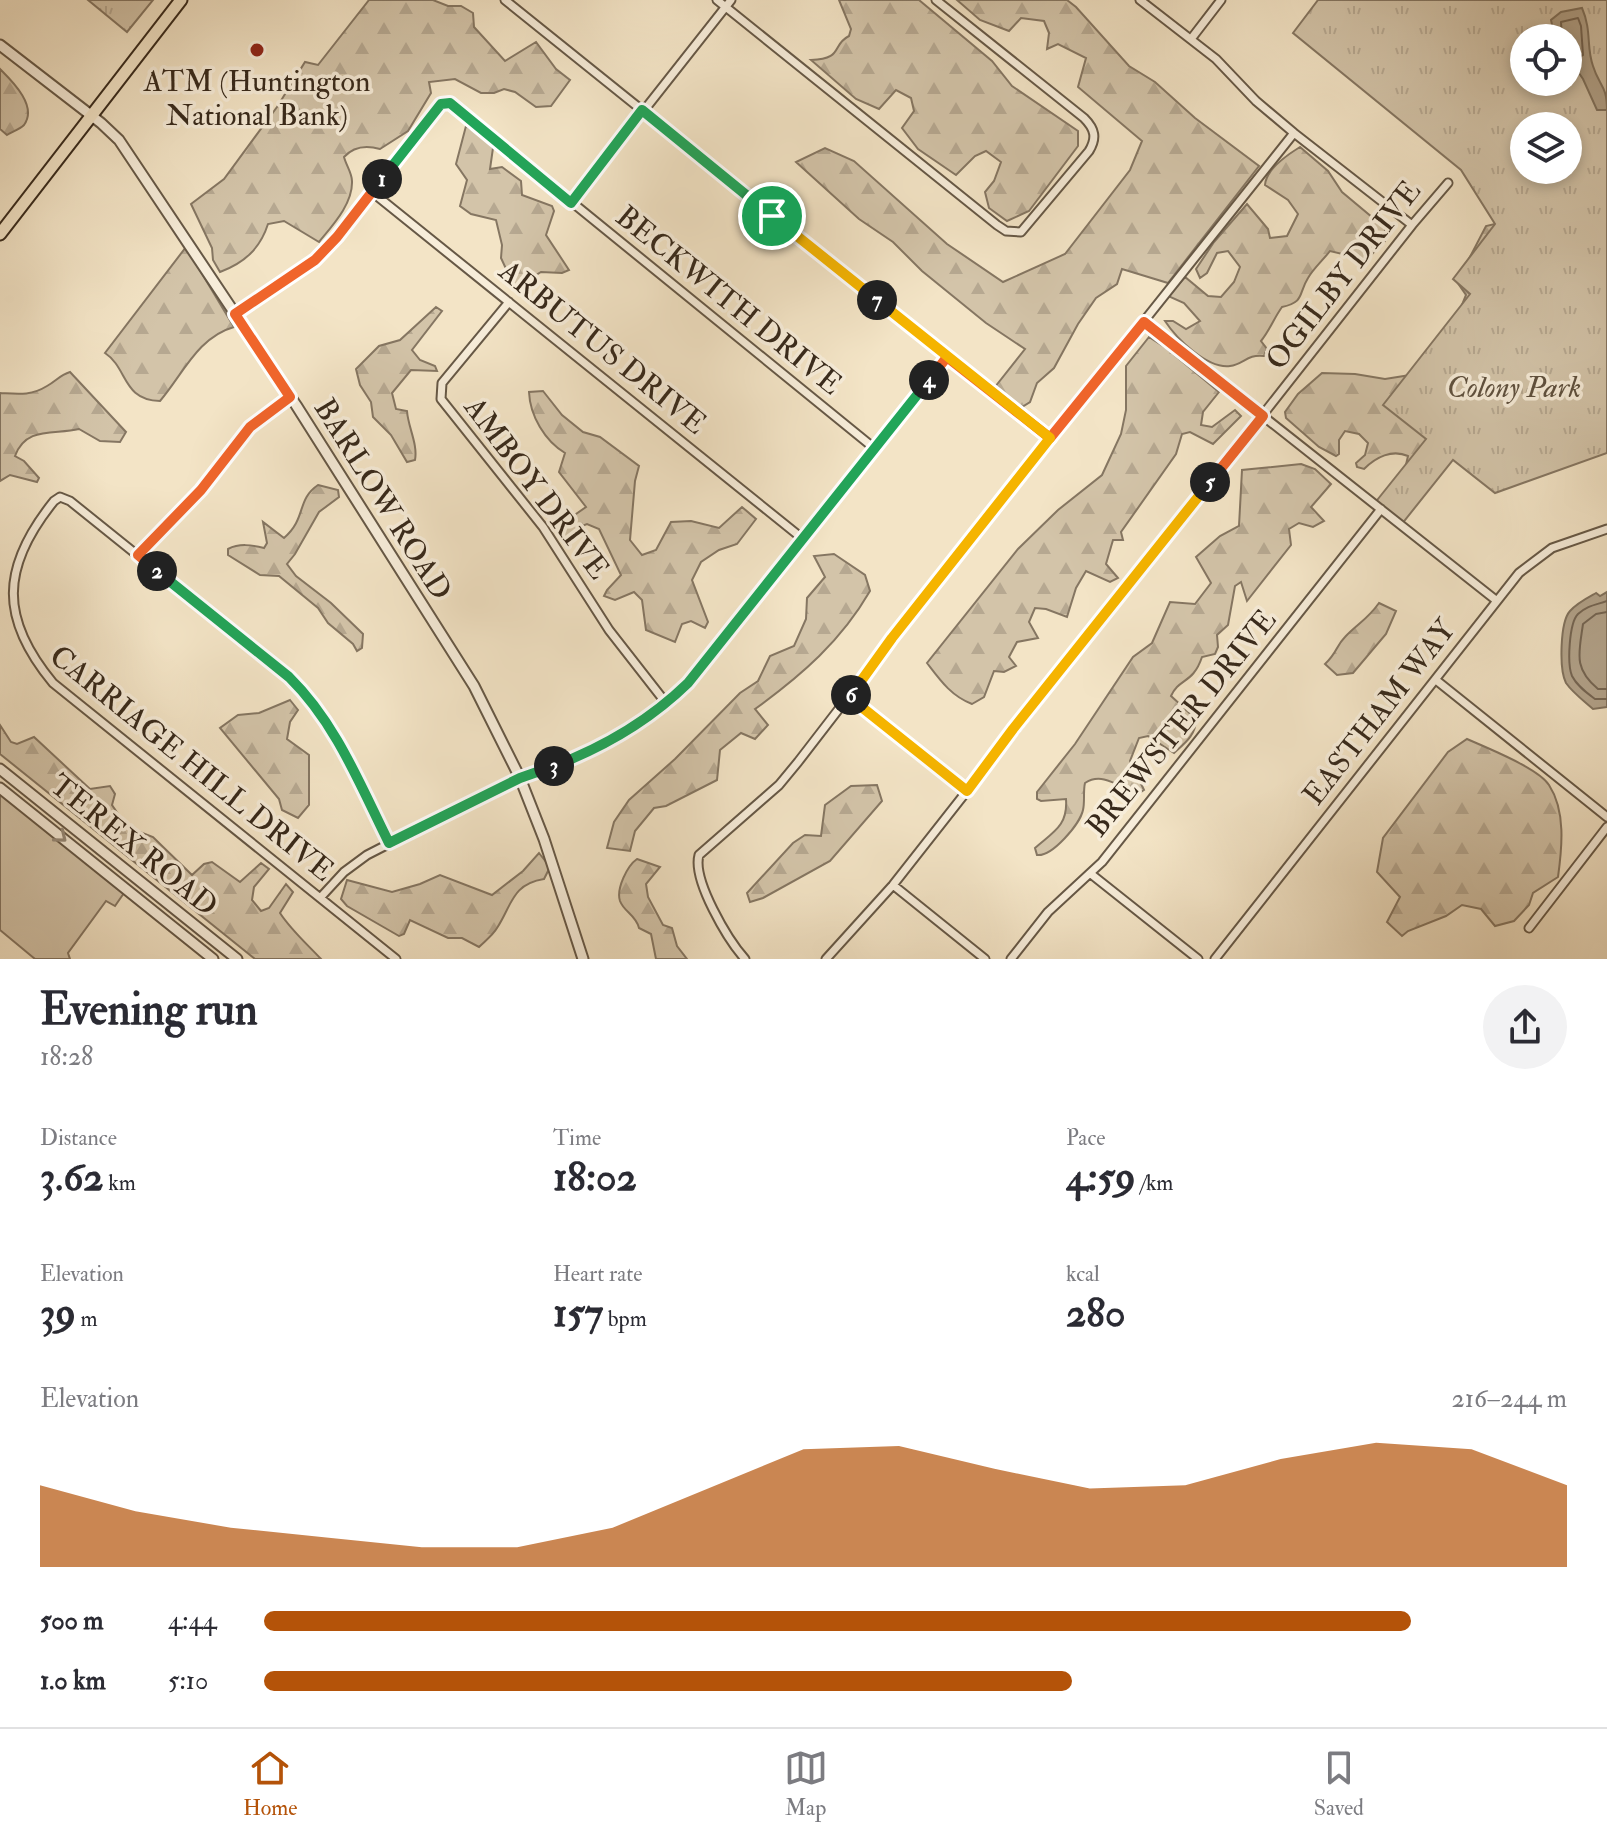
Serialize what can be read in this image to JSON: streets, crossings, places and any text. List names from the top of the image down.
{
  "streets": {
    "street": [
      "OGILBY DRIVE",
      "BECKWITH DRIVE",
      "ARBUTUS DRIVE",
      "AMBOY DRIVE",
      "BARLOW ROAD",
      "EASTHAM WAY",
      "BREWSTER DRIVE",
      "CARRIAGE HILL DRIVE",
      "TEREX ROAD"
    ]
  },
  "crossings": [
    ["BECKWITH DRIVE", "ARBUTUS DRIVE"],
    ["ARBUTUS DRIVE", "AMBOY DRIVE"]
  ],
  "parks": ["Colony Park"],
  "places": ["ATM (Huntington National Bank)"],
  "page": {
    "pins": [
      "1",
      "7",
      "4",
      "5",
      "2",
      "6",
      "3"
    ],
    "heading": ["Evening run", "18:28"],
    "stats": [
      ["Distance", "3.62 km"],
      ["Time", "18:02"],
      ["Pace", "4:59 /km"],
      ["Elevation", "39 m"],
      ["Heart rate", "157 bpm"],
      ["kcal", "280"]
    ],
    "chart": ["Elevation", "216–244 m"],
    "list": [
      {
        "name": "500 m",
        "note": "4:44"
      },
      {
        "name": "1.0 km",
        "note": "5:10"
      }
    ],
    "tabs": ["Home", "Map", "Saved"]
  }
}
